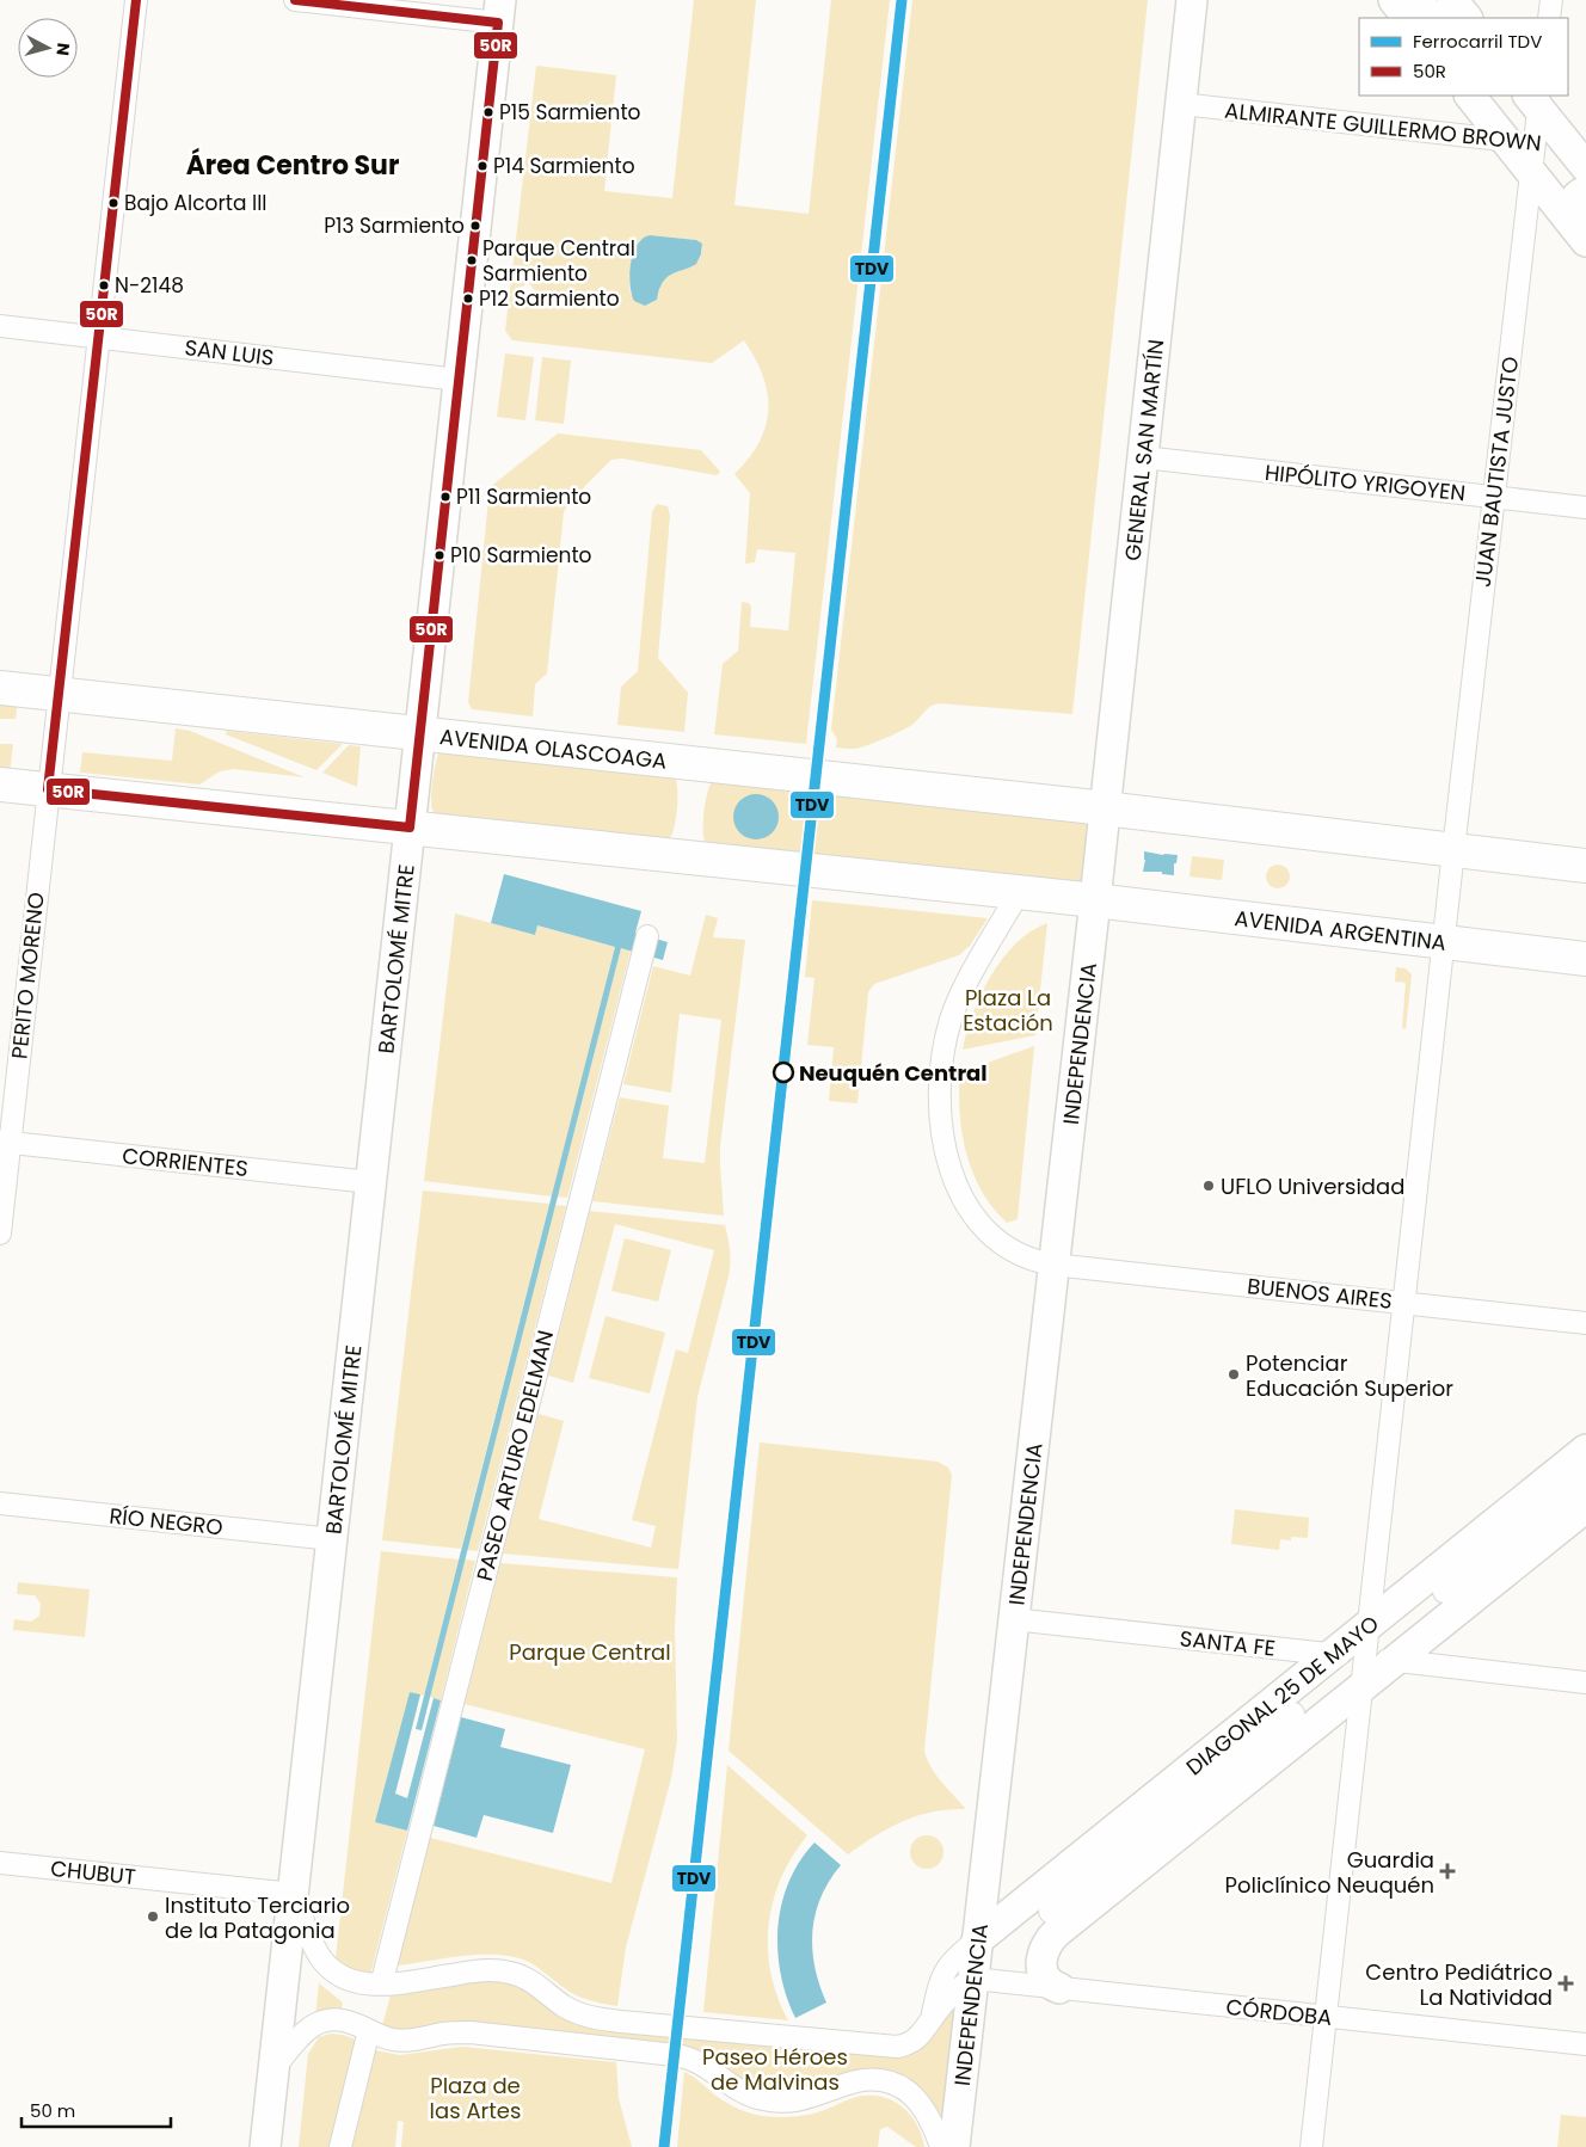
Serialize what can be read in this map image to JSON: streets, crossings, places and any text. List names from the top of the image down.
{
  "streets": {
    "main road": [
      "GENERAL SAN MARTÍN",
      "AVENIDA OLASCOAGA",
      "AVENIDA ARGENTINA",
      "BARTOLOMÉ MITRE",
      "INDEPENDENCIA",
      "DIAGONAL 25 DE MAYO"
    ],
    "street": [
      "ALMIRANTE GUILLERMO BROWN",
      "SAN LUIS",
      "JUAN BAUTISTA JUSTO",
      "HIPÓLITO YRIGOYEN",
      "PERITO MORENO",
      "CORRIENTES",
      "BUENOS AIRES",
      "PASEO ARTURO EDELMAN",
      "RÍO NEGRO",
      "SANTA FE",
      "CHUBUT",
      "CÓRDOBA"
    ]
  },
  "crossings": [
    ["ALMIRANTE GUILLERMO BROWN", "GENERAL SAN MARTÍN"],
    ["ALMIRANTE GUILLERMO BROWN", "JUAN BAUTISTA JUSTO"],
    ["SAN LUIS", "BARTOLOMÉ MITRE"],
    ["SAN LUIS", "PERITO MORENO"],
    ["GENERAL SAN MARTÍN", "HIPÓLITO YRIGOYEN"],
    ["GENERAL SAN MARTÍN", "AVENIDA OLASCOAGA"],
    ["GENERAL SAN MARTÍN", "AVENIDA ARGENTINA"],
    ["GENERAL SAN MARTÍN", "INDEPENDENCIA"],
    ["JUAN BAUTISTA JUSTO", "HIPÓLITO YRIGOYEN"],
    ["JUAN BAUTISTA JUSTO", "AVENIDA ARGENTINA"],
    ["JUAN BAUTISTA JUSTO", "BUENOS AIRES"],
    ["JUAN BAUTISTA JUSTO", "SANTA FE"],
    ["JUAN BAUTISTA JUSTO", "DIAGONAL 25 DE MAYO"],
    ["JUAN BAUTISTA JUSTO", "CÓRDOBA"],
    ["AVENIDA OLASCOAGA", "BARTOLOMÉ MITRE"],
    ["AVENIDA OLASCOAGA", "PERITO MORENO"],
    ["AVENIDA ARGENTINA", "INDEPENDENCIA"],
    ["BARTOLOMÉ MITRE", "CORRIENTES"],
    ["BARTOLOMÉ MITRE", "RÍO NEGRO"],
    ["BARTOLOMÉ MITRE", "CHUBUT"],
    ["PERITO MORENO", "CORRIENTES"],
    ["INDEPENDENCIA", "BUENOS AIRES"],
    ["INDEPENDENCIA", "SANTA FE"],
    ["INDEPENDENCIA", "DIAGONAL 25 DE MAYO"],
    ["INDEPENDENCIA", "CÓRDOBA"],
    ["SANTA FE", "DIAGONAL 25 DE MAYO"],
    ["DIAGONAL 25 DE MAYO", "CÓRDOBA"]
  ],
  "districts": ["Área Centro Sur"],
  "parks": [
    "Plaza La Estación",
    "Parque Central",
    "Paseo Héroes de Malvinas",
    "Plaza de las Artes"
  ],
  "places": {
    "other": [
      "P15 Sarmiento",
      "P14 Sarmiento",
      "Bajo Alcorta III",
      "P13 Sarmiento",
      "Parque Central Sarmiento",
      "N-2148",
      "P12 Sarmiento",
      "P11 Sarmiento",
      "P10 Sarmiento",
      "Neuquén Central",
      "UFLO Universidad",
      "Potenciar Educación Superior",
      "Instituto Terciario de la Patagonia"
    ],
    "health": ["Guardia Policlínico Neuquén", "Centro Pediátrico La Natividad"]
  },
  "lines": ["rail line TDV", "transit line 50R"],
  "legend": ["Ferrocarril TDV", "50R"],
  "scale_bar": "50 m",
  "north": "right"
}
